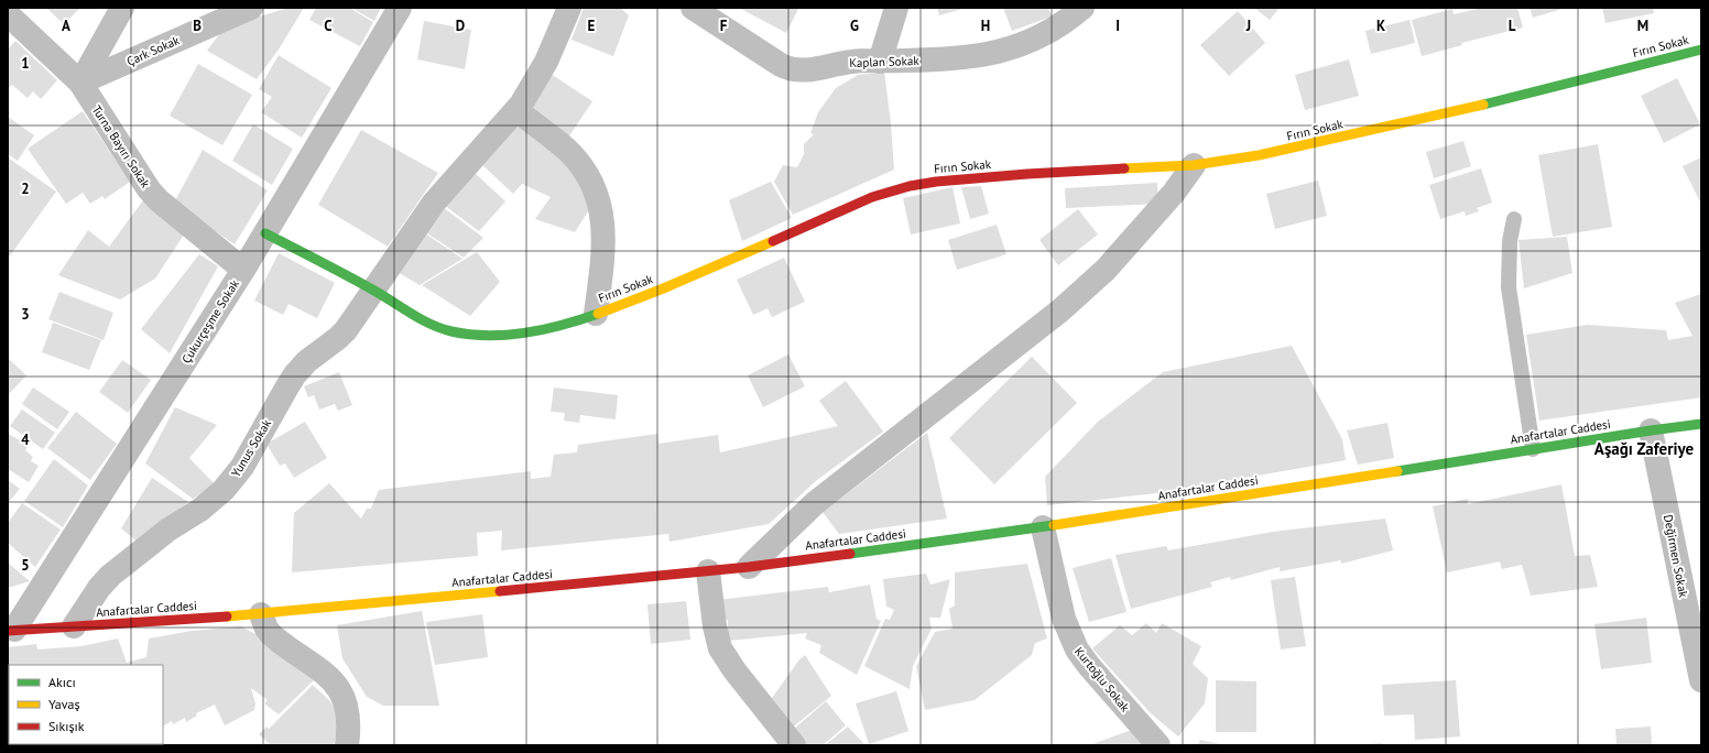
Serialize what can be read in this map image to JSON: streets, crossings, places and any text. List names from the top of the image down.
{
  "streets": {
    "street": [
      "Fırın Sokak",
      "Çark Sokak",
      "Kaplan Sokak",
      "Turna Bayırı Sokak",
      "Çukurçeşme Sokak",
      "Anafartalar Caddesi",
      "Yunus Sokak",
      "Değirmen Sokak",
      "Kurtoğlu Sokak"
    ]
  },
  "crossings": [
    ["Fırın Sokak", "Çukurçeşme Sokak"],
    ["Fırın Sokak", "Yunus Sokak"],
    ["Çark Sokak", "Turna Bayırı Sokak"],
    ["Turna Bayırı Sokak", "Çukurçeşme Sokak"],
    ["Çukurçeşme Sokak", "Anafartalar Caddesi"],
    ["Anafartalar Caddesi", "Yunus Sokak"],
    ["Anafartalar Caddesi", "Değirmen Sokak"],
    ["Anafartalar Caddesi", "Kurtoğlu Sokak"]
  ],
  "districts": ["Aşağı Zaferiye"],
  "legend": ["Akıcı", "Yavaş", "Sıkışık"],
  "grid": {
    "columns": [
      "A",
      "B",
      "C",
      "D",
      "E",
      "F",
      "G",
      "H",
      "I",
      "J",
      "K",
      "L",
      "M"
    ],
    "rows": [
      "1",
      "2",
      "3",
      "4",
      "5"
    ]
  }
}
